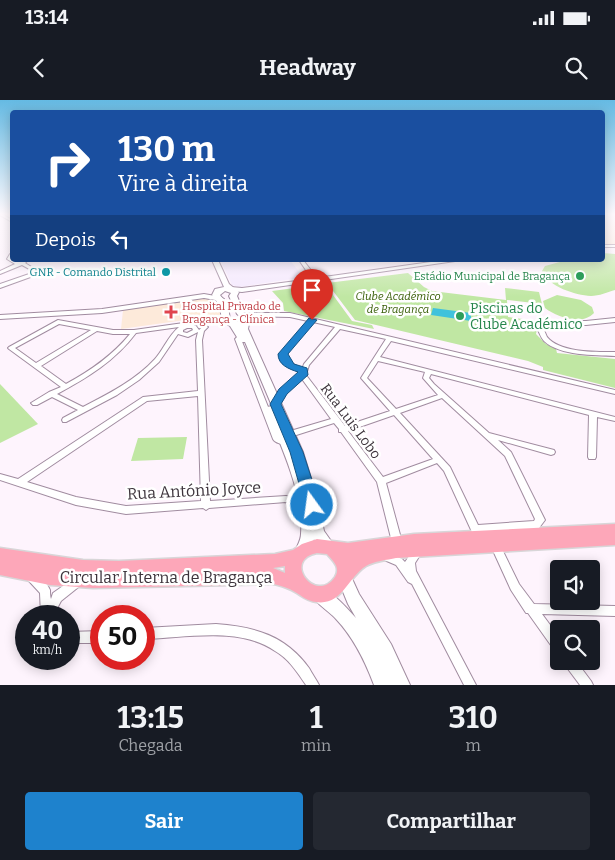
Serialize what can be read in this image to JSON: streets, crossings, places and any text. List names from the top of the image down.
{
  "streets": {
    "main road": ["Circular Interna de Bragança"],
    "street": ["Rua Luis Lobo", "Rua António Joyce"]
  },
  "parks": ["Clube Académico de Bragança"],
  "places": {
    "other": ["GNR - Comando Distrital", "Estádio Municipal de Bragança", "Piscinas do Clube Académico"],
    "health": ["Hospital Privado de Bragança - Clínica"]
  },
  "page": {
    "status": "13:14",
    "header": "Headway",
    "turn": ["130 m", "Vire à direita"],
    "then": "Depois",
    "speed": "40 km/h",
    "limit": "50",
    "eta": [
      "13:15",
      "Chegada",
      "1",
      "min",
      "310",
      "m"
    ],
    "buttons": ["Sair", "Compartilhar"]
  }
}
